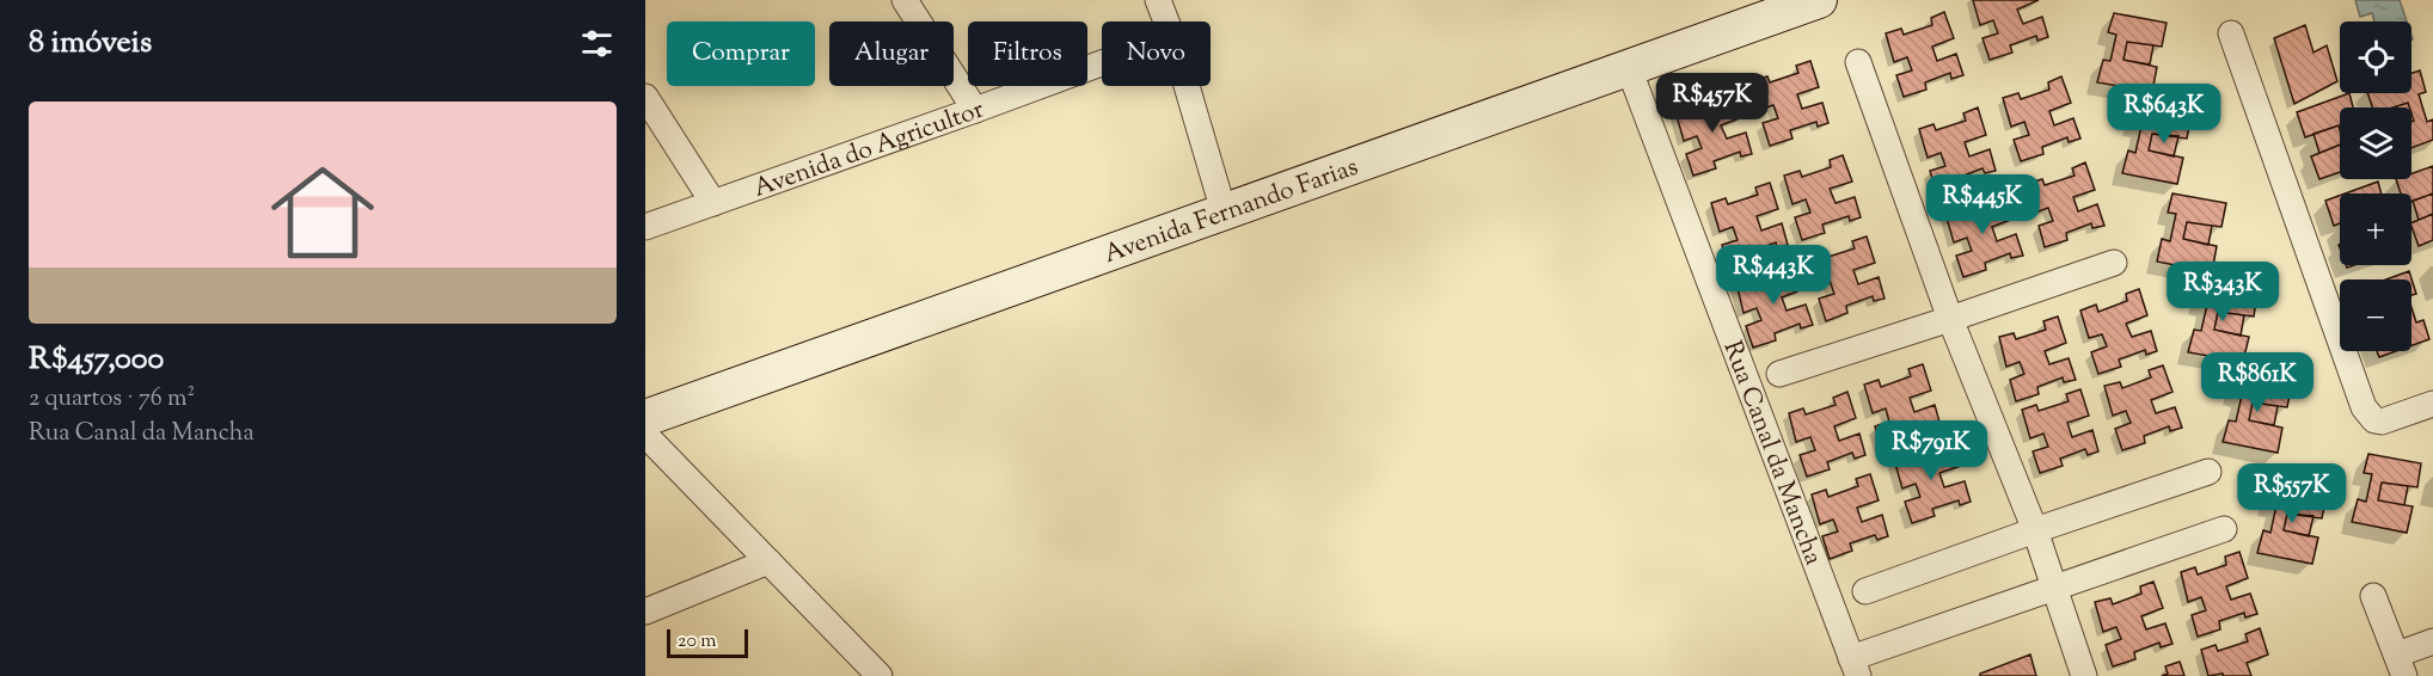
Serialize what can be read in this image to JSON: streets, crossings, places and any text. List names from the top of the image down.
{
  "streets": {
    "main road": ["Avenida Fernando Farias"],
    "street": ["Avenida do Agricultor", "Rua Canal da Mancha"]
  },
  "crossings": [
    ["Avenida Fernando Farias", "Rua Canal da Mancha"]
  ],
  "scale_bar": "20 m",
  "page": {
    "heading": "8 imóveis",
    "map_buttons": ["+", "−"],
    "chip": [
      "Comprar",
      "Alugar",
      "Filtros",
      "Novo"
    ],
    "price": [
      "R$457K",
      "R$643K",
      "R$445K",
      "R$443K",
      "R$343K",
      "R$861K",
      "R$791K",
      "R$557K"
    ],
    "list": [
      {
        "name": "R$457,000",
        "note": "2 quartos · 76 m² · Rua Canal da Mancha"
      }
    ],
    "scale": "20 m"
  }
}
